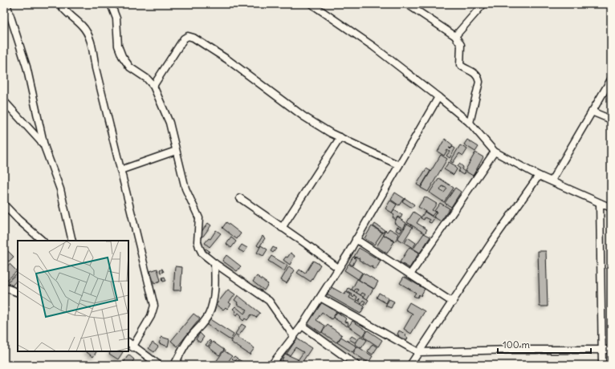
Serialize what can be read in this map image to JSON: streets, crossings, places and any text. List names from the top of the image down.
{
  "scale_bar": "100 m"
}
